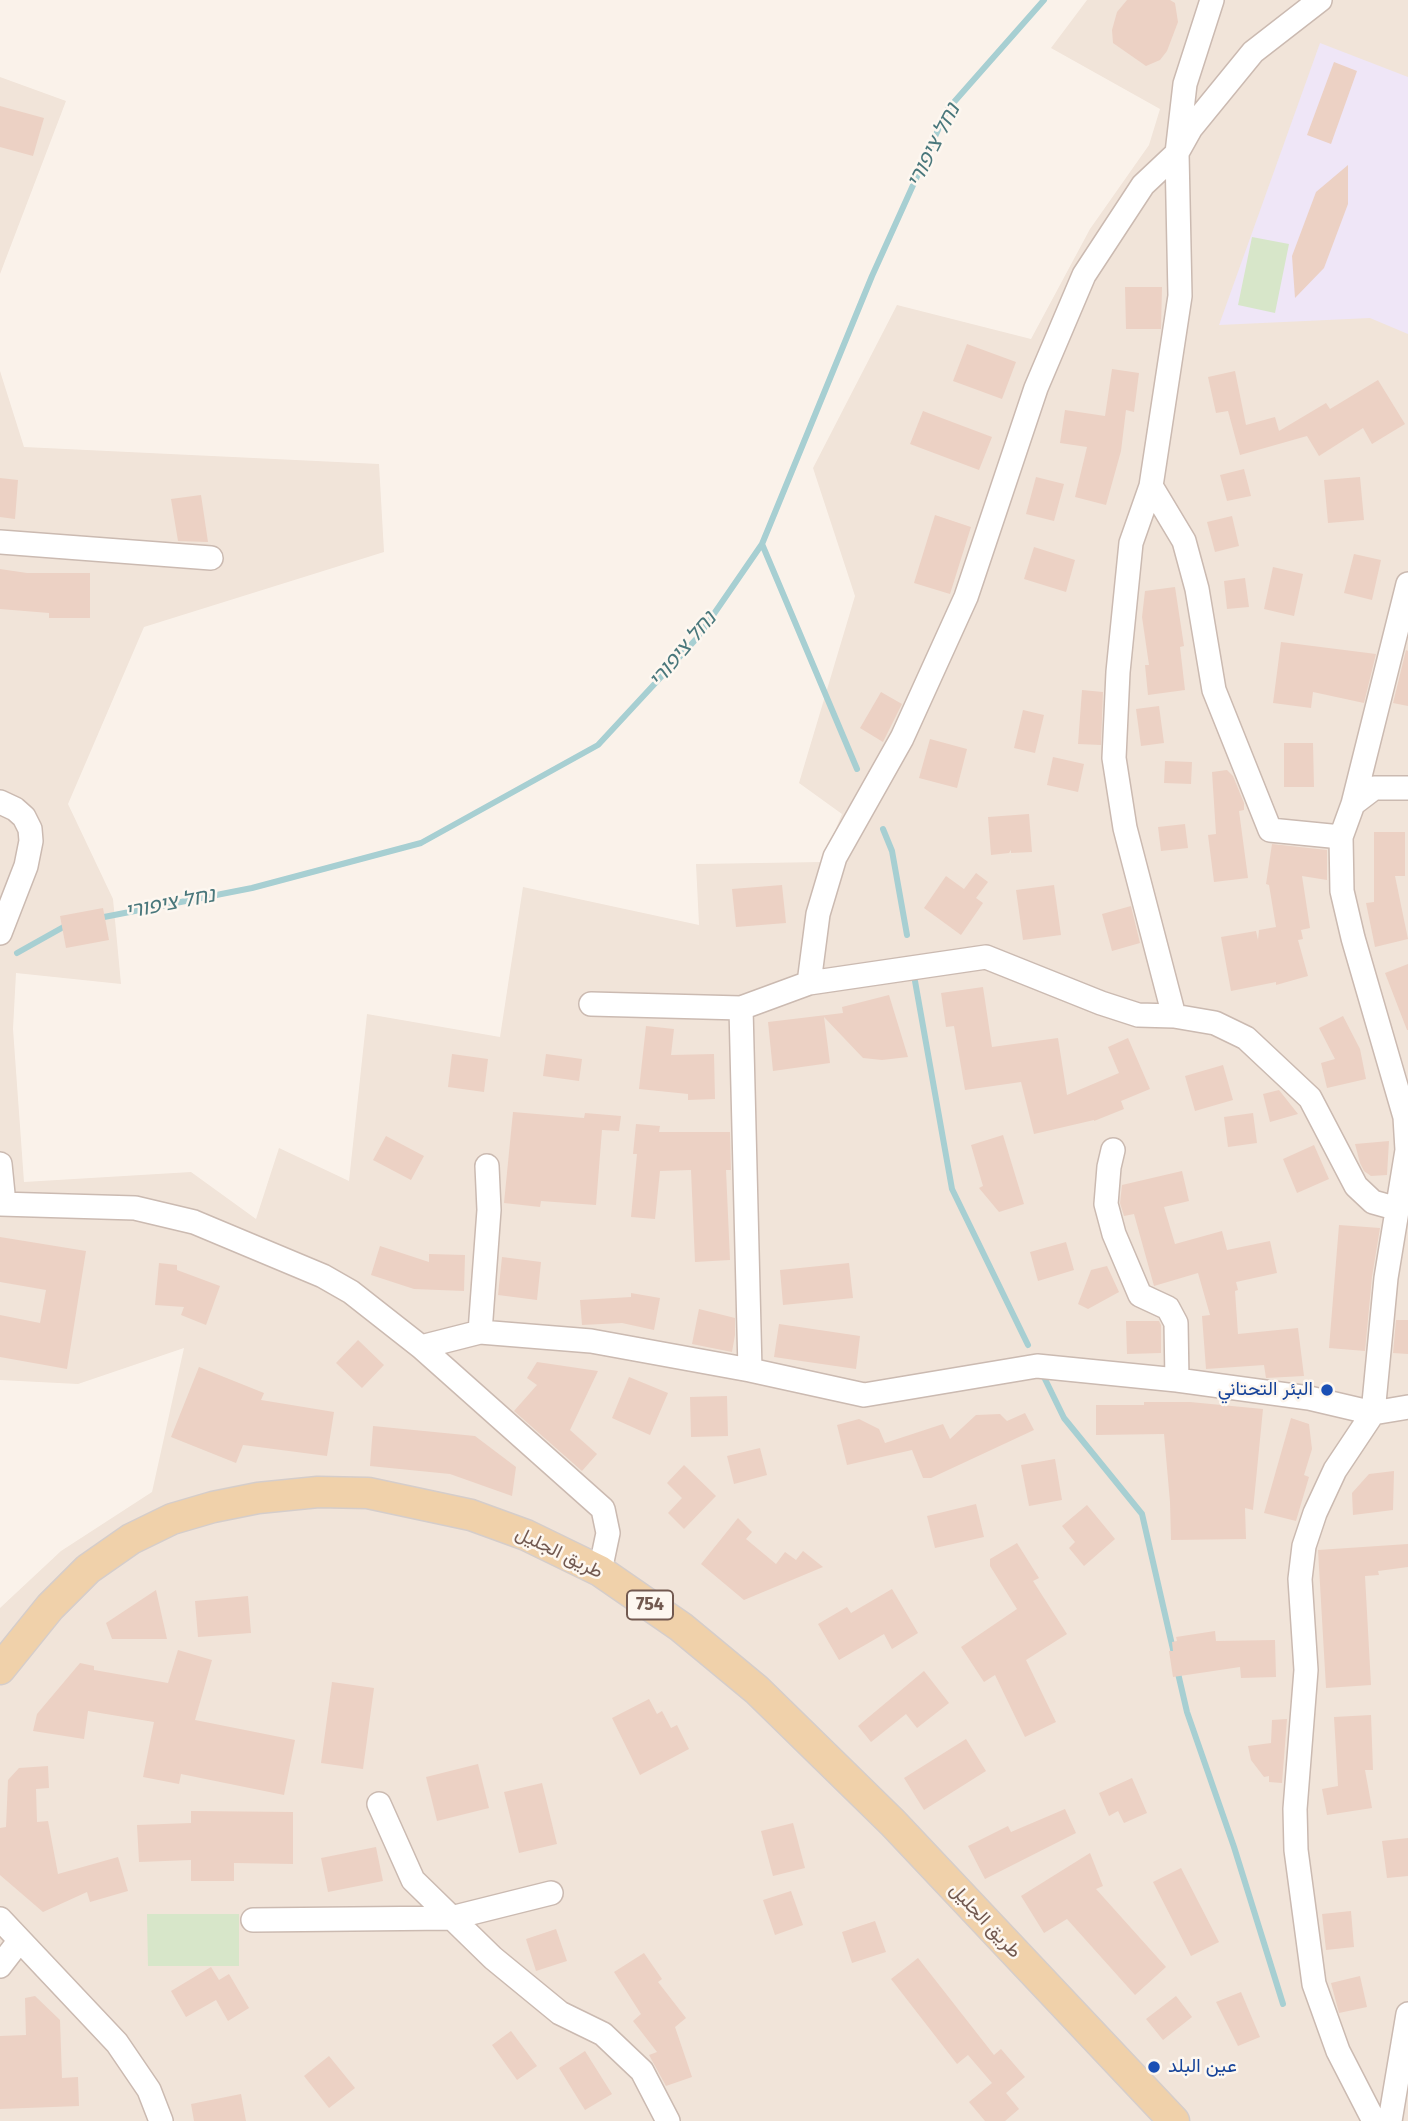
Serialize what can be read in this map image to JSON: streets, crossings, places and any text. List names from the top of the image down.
{
  "streets": {
    "main road": ["طريق الجليل", "754"]
  },
  "water": ["נחל ציפורי"],
  "places": ["البئر التحتاني", "عين البلد"]
}
